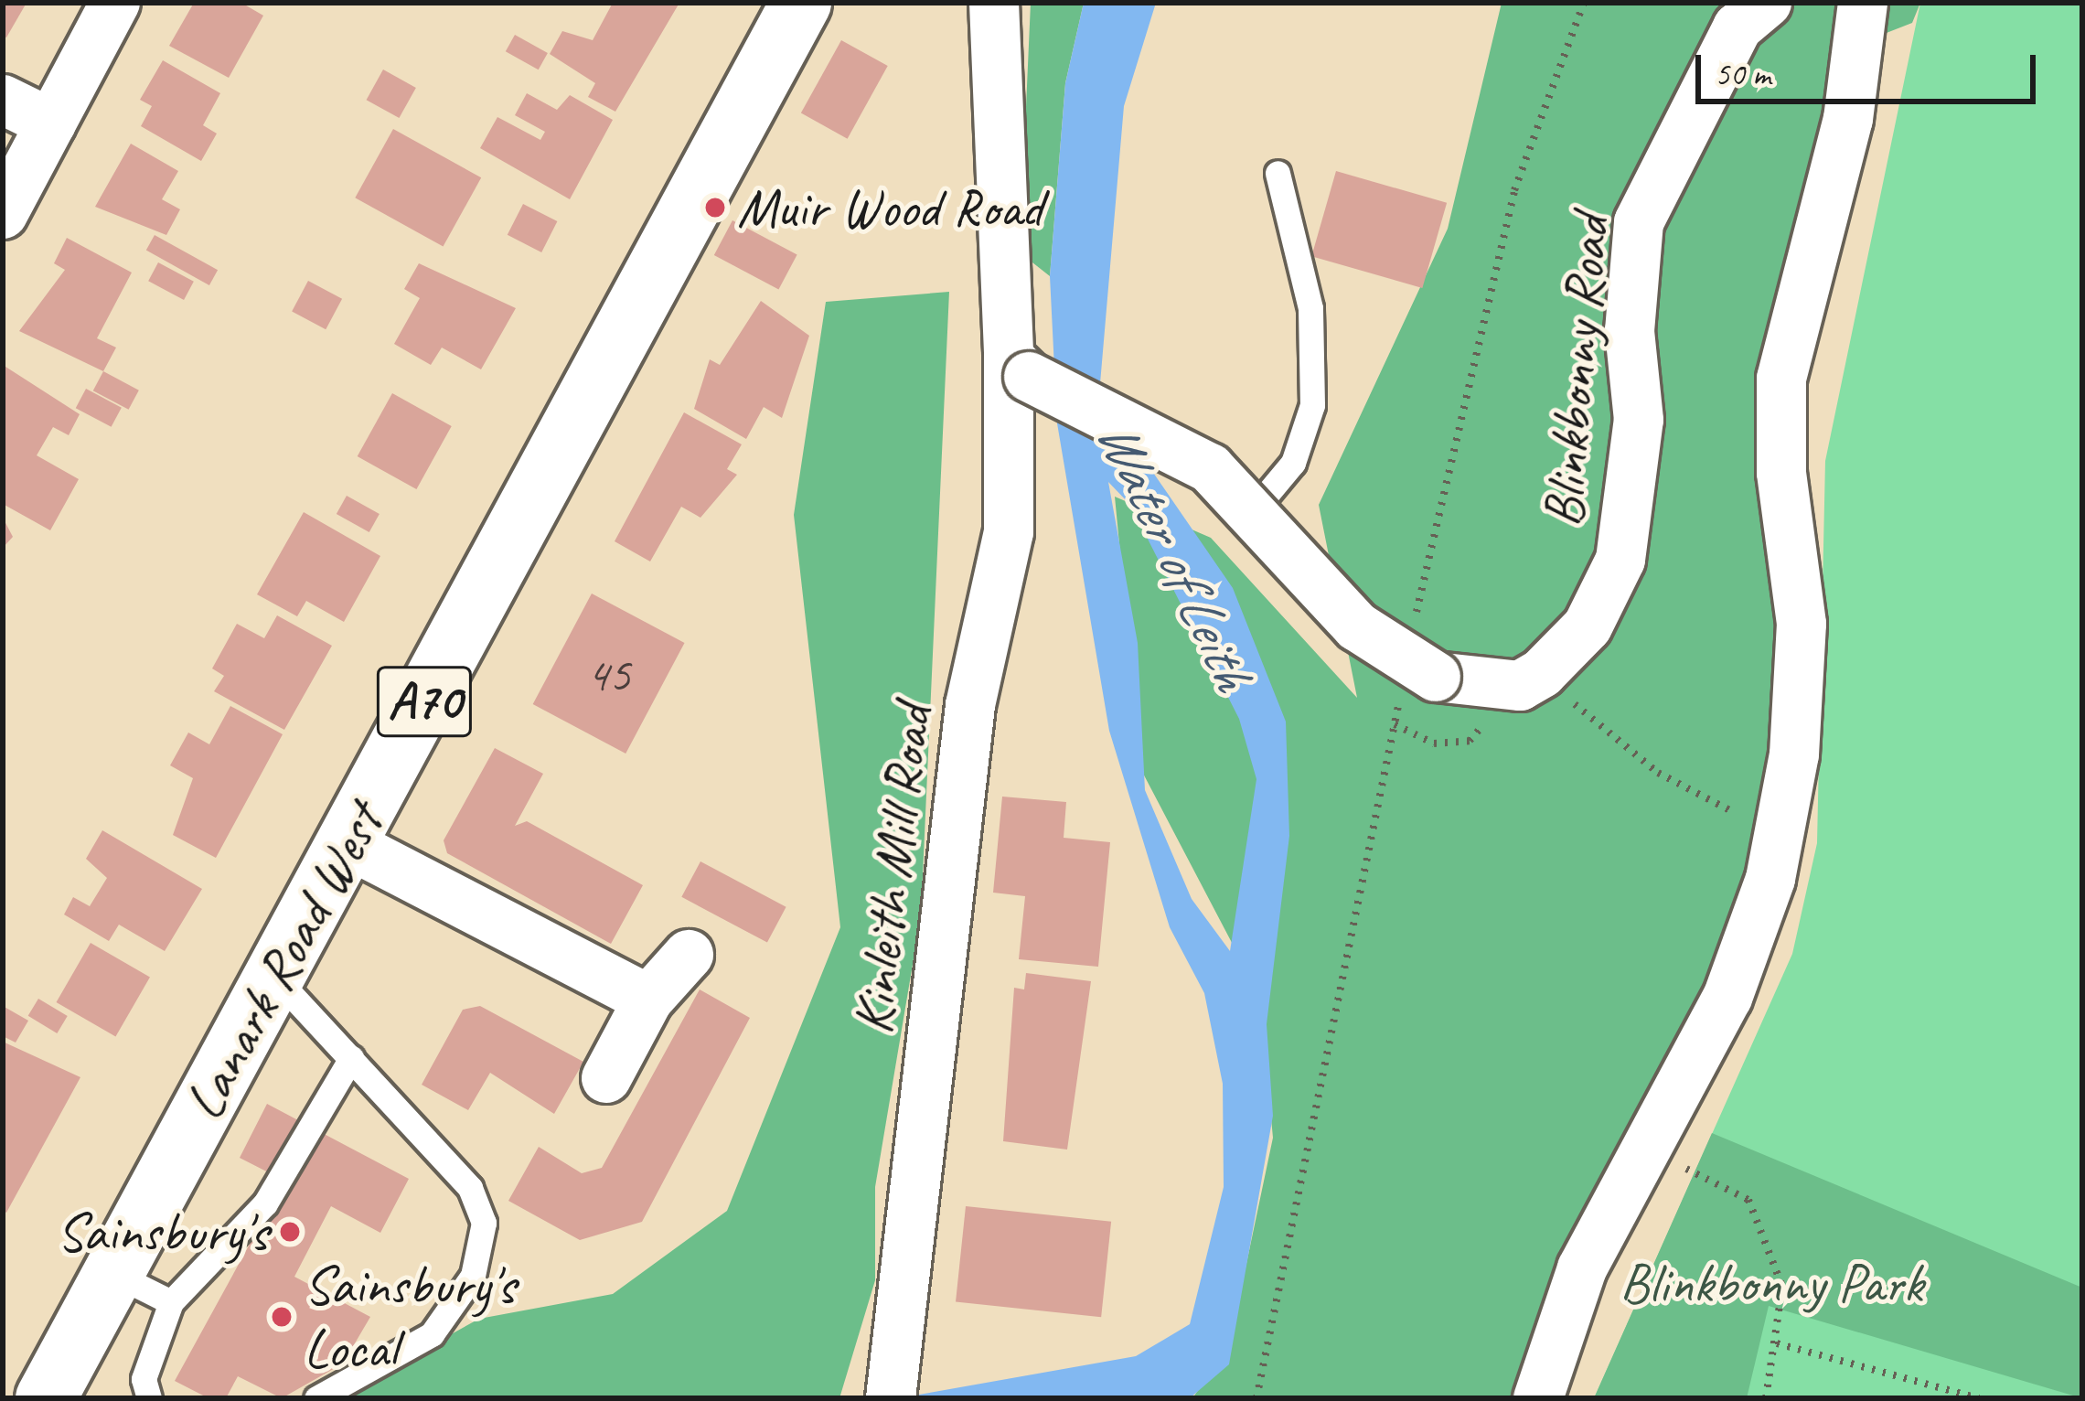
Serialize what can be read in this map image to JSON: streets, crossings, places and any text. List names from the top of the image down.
{
  "streets": {
    "main road": ["A70", "Lanark Road West"],
    "street": ["Blinkbonny Road", "Kinleith Mill Road"]
  },
  "water": ["Water of Leith"],
  "parks": ["Blinkbonny Park"],
  "places": ["Muir Wood Road", "Sainsbury's", "Sainsbury's Local"],
  "house_numbers": ["45"],
  "scale_bar": "50 m"
}
